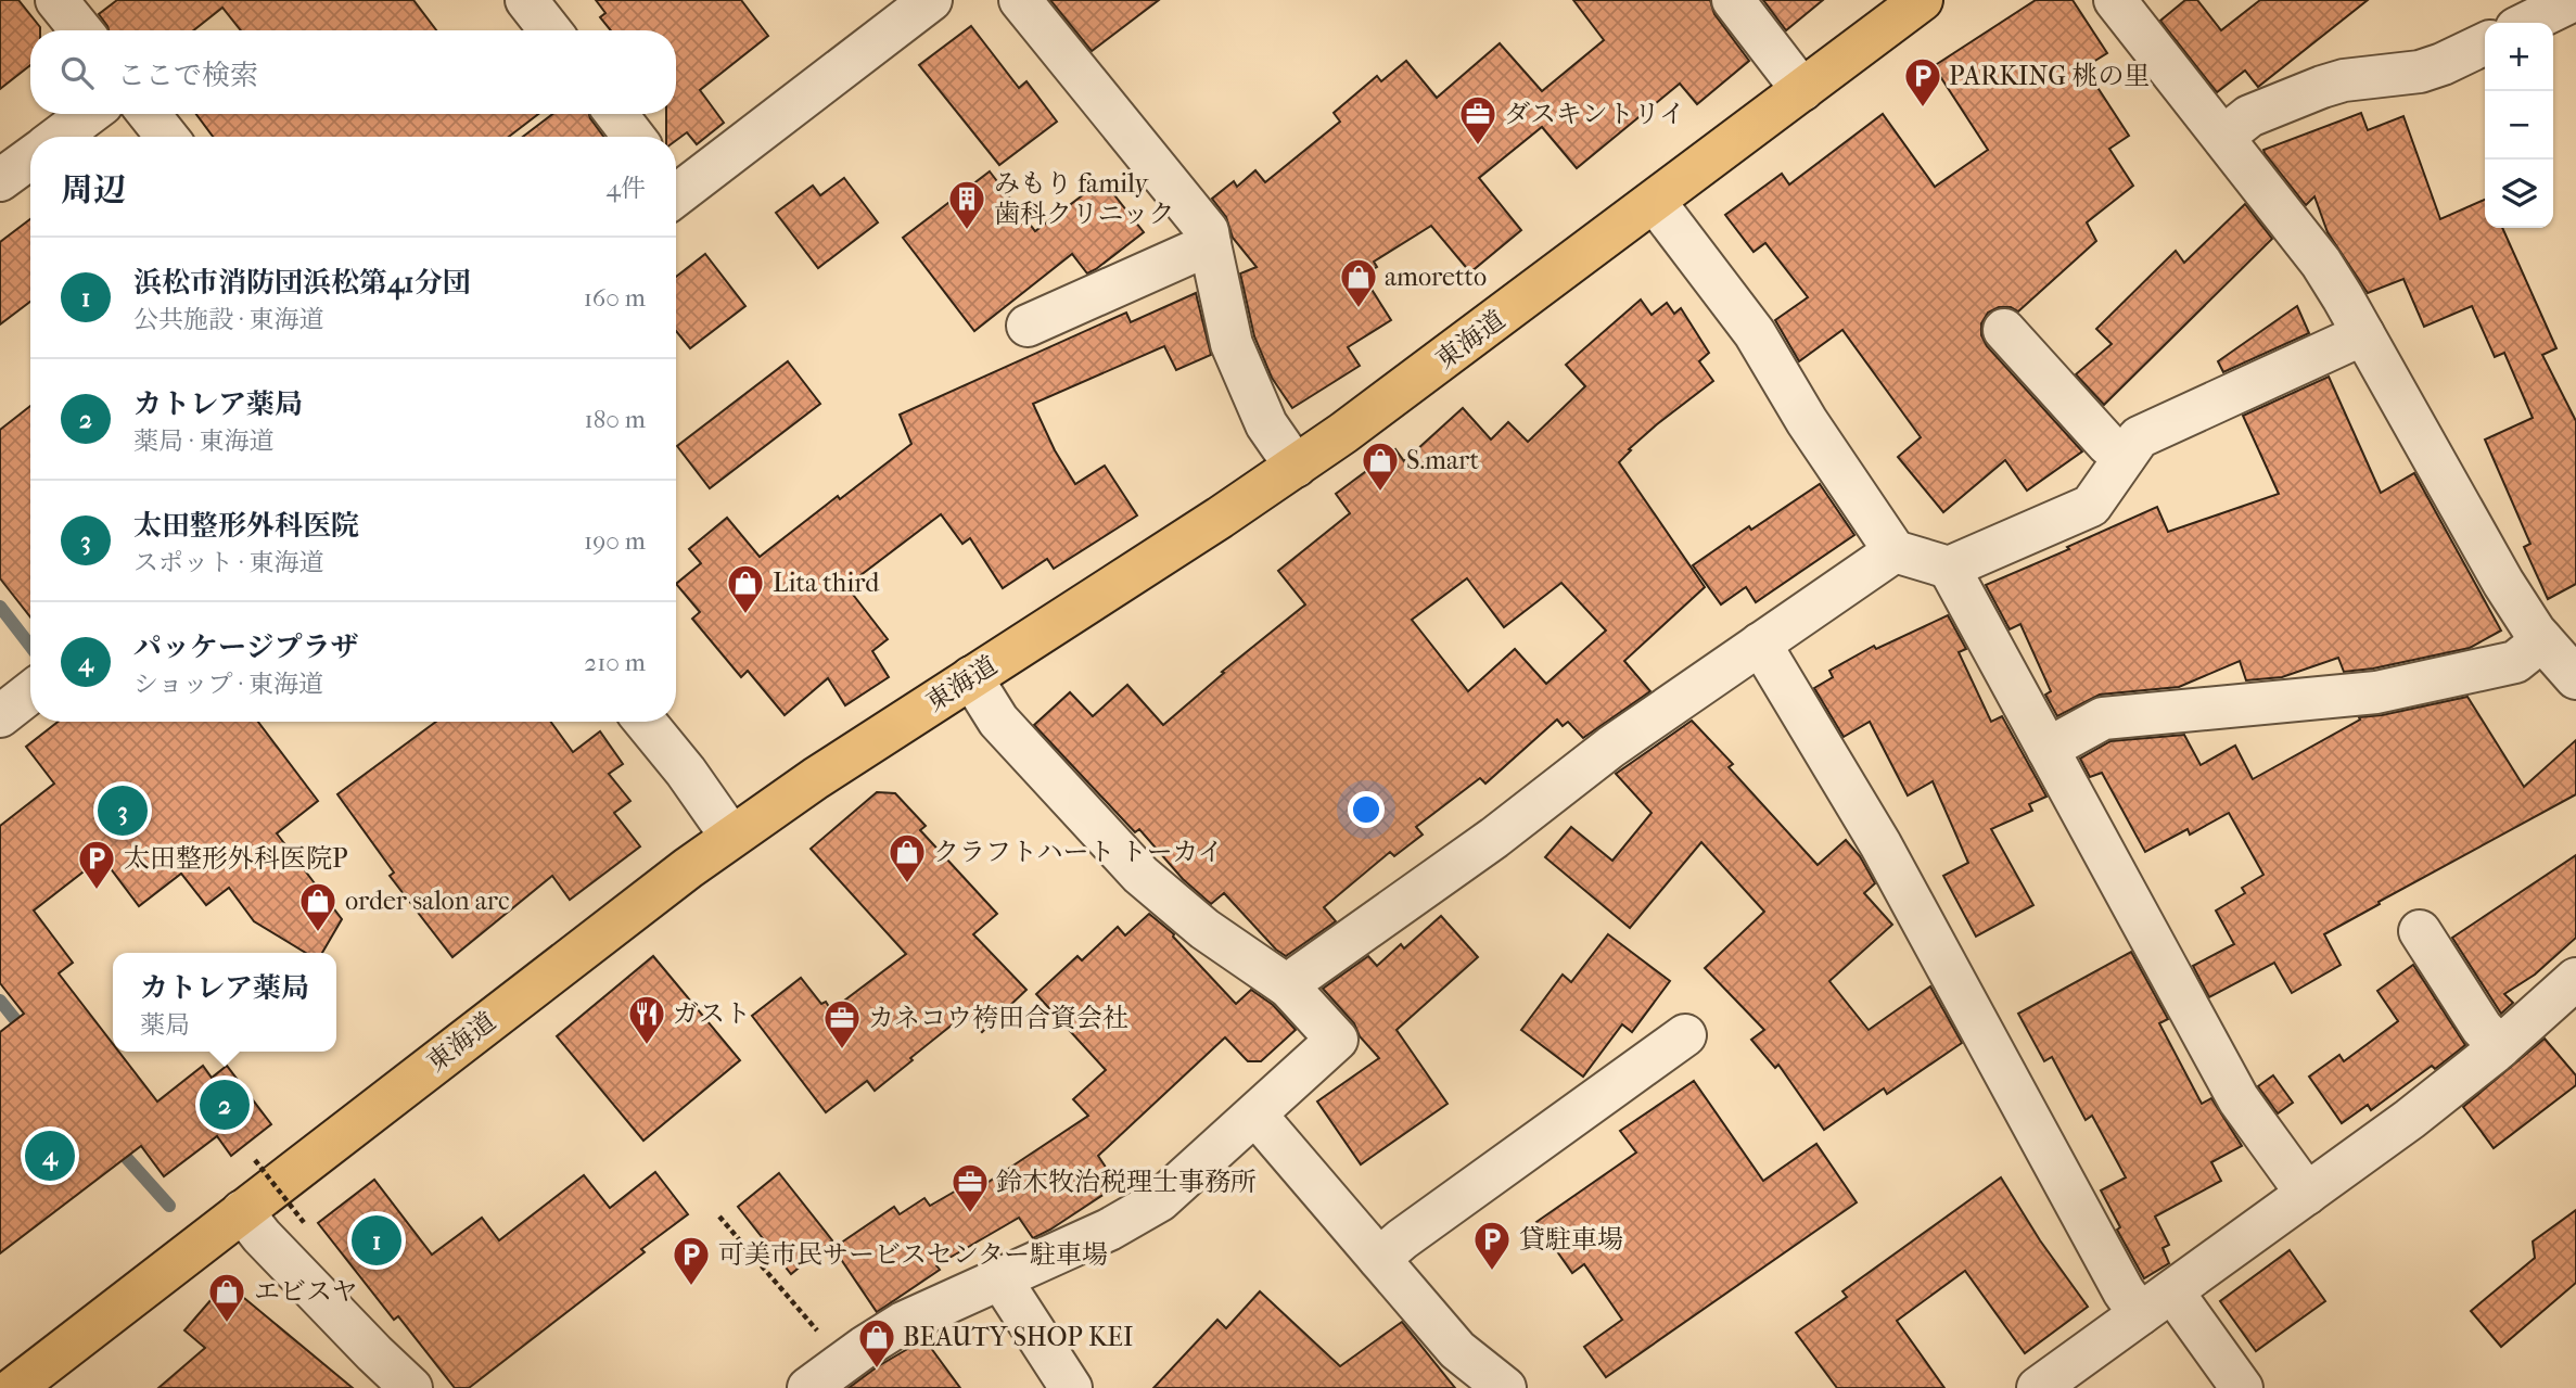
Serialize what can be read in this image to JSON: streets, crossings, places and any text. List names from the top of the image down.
{
  "streets": {
    "highway": ["東海道"]
  },
  "places": {
    "parking": [
      "PARKING 桃の里",
      "太田整形外科医院P",
      "貸駐車場",
      "可美市民サービスセンター駐車場"
    ],
    "office": ["ダスキントリイ", "カネコウ袴田合資会社", "鈴木牧治税理士事務所"],
    "building": ["みもり family 歯科クリニック"],
    "shop": [
      "amoretto",
      "S.mart",
      "Lita third",
      "クラフトハート トーカイ",
      "order salon arc",
      "エビスヤ",
      "BEAUTY SHOP KEI"
    ],
    "restaurant": ["ガスト"]
  },
  "page": {
    "map_buttons": ["+", "−"],
    "search": "ここで検索",
    "heading": ["周辺", "4件"],
    "list": [
      {
        "mark": "1",
        "name": "浜松市消防団浜松第41分団",
        "note": "公共施設 · 東海道",
        "value": "160 m"
      },
      {
        "mark": "2",
        "name": "カトレア薬局",
        "note": "薬局 · 東海道",
        "value": "180 m"
      },
      {
        "mark": "3",
        "name": "太田整形外科医院",
        "note": "スポット · 東海道",
        "value": "190 m"
      },
      {
        "mark": "4",
        "name": "パッケージプラザ",
        "note": "ショップ · 東海道",
        "value": "210 m"
      }
    ],
    "pins": [
      "3",
      "2",
      "4",
      "1"
    ],
    "popup": ["カトレア薬局", "薬局"]
  }
}
